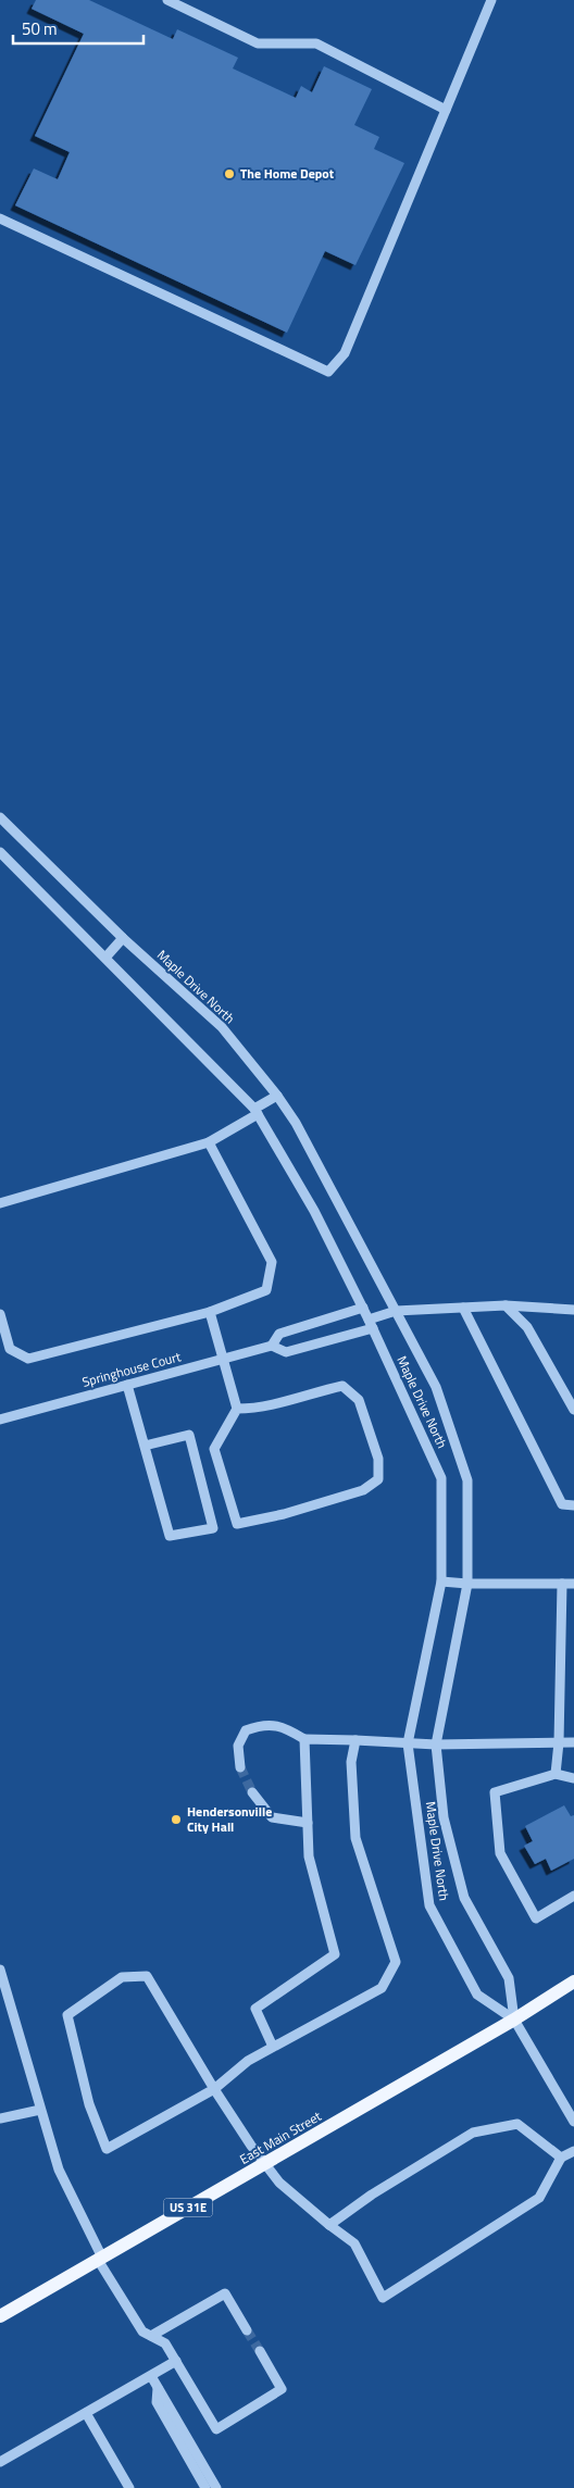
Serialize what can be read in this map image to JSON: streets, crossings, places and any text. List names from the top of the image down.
{
  "streets": {
    "main road": ["East Main Street", "US 31E"],
    "street": ["Maple Drive North", "Springhouse Court"]
  },
  "crossings": [
    ["Maple Drive North", "East Main Street"]
  ],
  "places": ["The Home Depot", "Hendersonville City Hall"],
  "scale_bar": "50 m"
}
